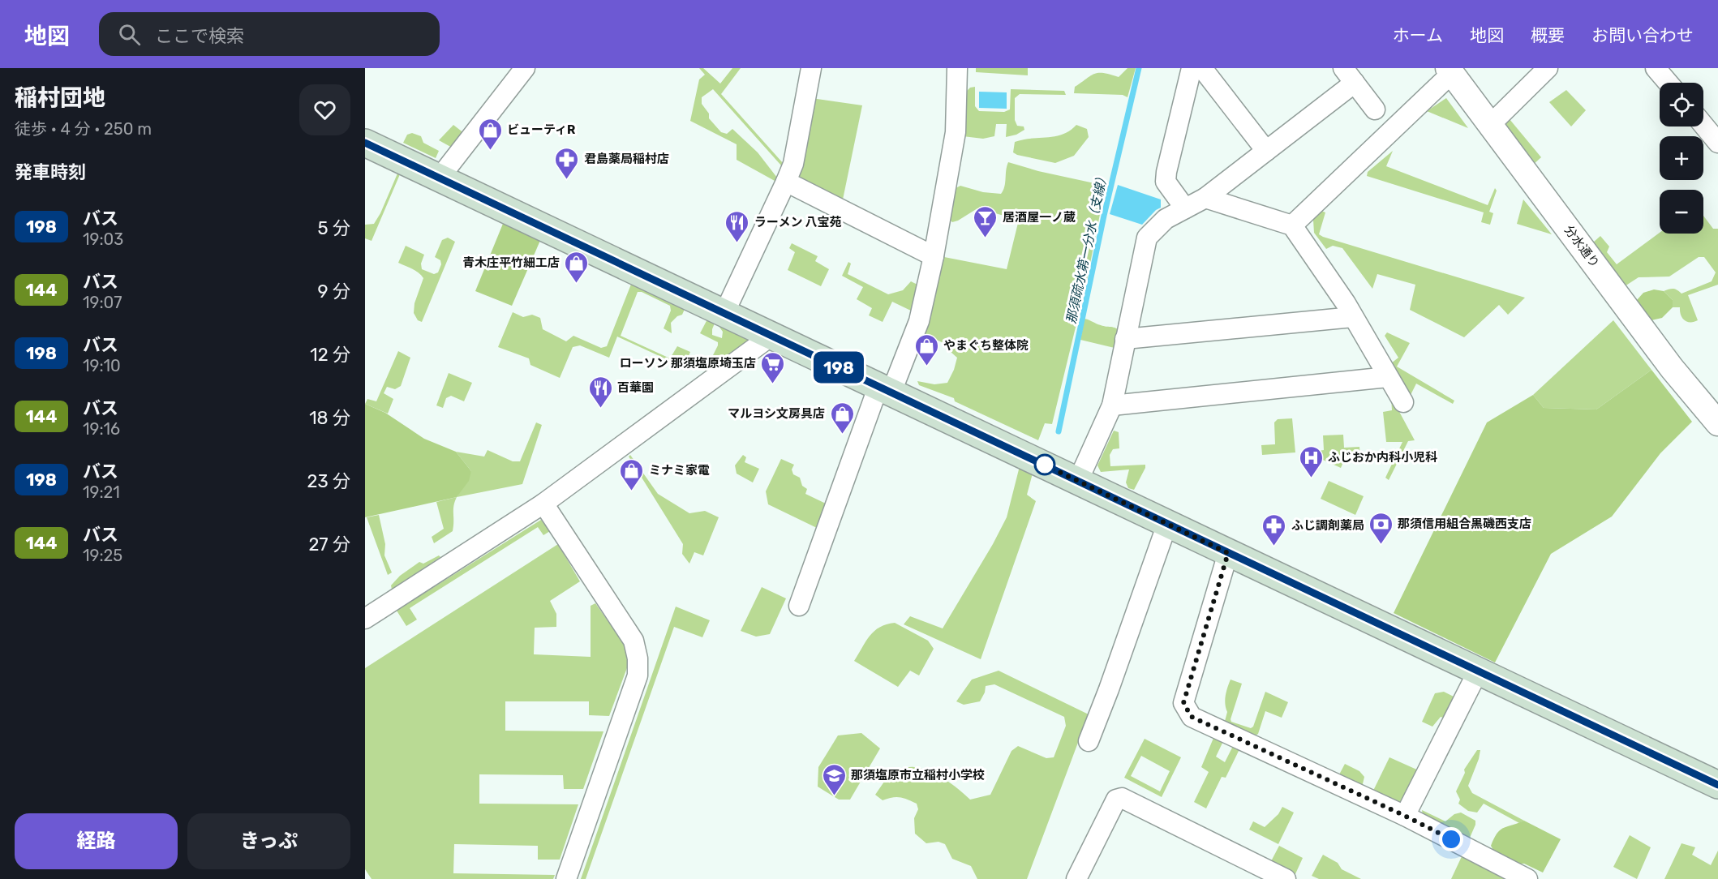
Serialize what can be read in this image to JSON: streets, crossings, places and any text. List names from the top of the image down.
{
  "streets": {
    "street": ["分水通り"]
  },
  "water": ["那須疏水第一分水（支線）"],
  "places": {
    "shop": [
      "ビューティR",
      "青木庄平竹細工店",
      "やまぐち整体院",
      "マルヨシ文房具店",
      "ミナミ家電"
    ],
    "pharmacy": ["君島薬局稲村店", "ふじ調剤薬局"],
    "bar": ["居酒屋一ノ蔵"],
    "restaurant": ["ラーメン 八宝苑", "百華園"],
    "supermarket": ["ローソン 那須塩原埼玉店"],
    "hospital": ["ふじおか内科小児科"],
    "bank": ["那須信用組合黒磯西支店"],
    "school or university": ["那須塩原市立稲村小学校"]
  },
  "lines": ["bus line 198"],
  "page": {
    "header": "地図",
    "search": "ここで検索",
    "nav": [
      "ホーム",
      "地図",
      "概要",
      "お問い合わせ"
    ],
    "heading": [
      ["稲村団地", "徒歩 · 4 分 · 250 m"],
      "発車時刻"
    ],
    "on_map": "198",
    "map_buttons": ["+", "−"],
    "list": [
      {
        "mark": "198",
        "name": "バス",
        "note": "19:03",
        "value": "5 分"
      },
      {
        "mark": "144",
        "name": "バス",
        "note": "19:07",
        "value": "9 分"
      },
      {
        "mark": "198",
        "name": "バス",
        "note": "19:10",
        "value": "12 分"
      },
      {
        "mark": "144",
        "name": "バス",
        "note": "19:16",
        "value": "18 分"
      },
      {
        "mark": "198",
        "name": "バス",
        "note": "19:21",
        "value": "23 分"
      },
      {
        "mark": "144",
        "name": "バス",
        "note": "19:25",
        "value": "27 分"
      }
    ],
    "buttons": ["経路", "きっぷ"]
  }
}
